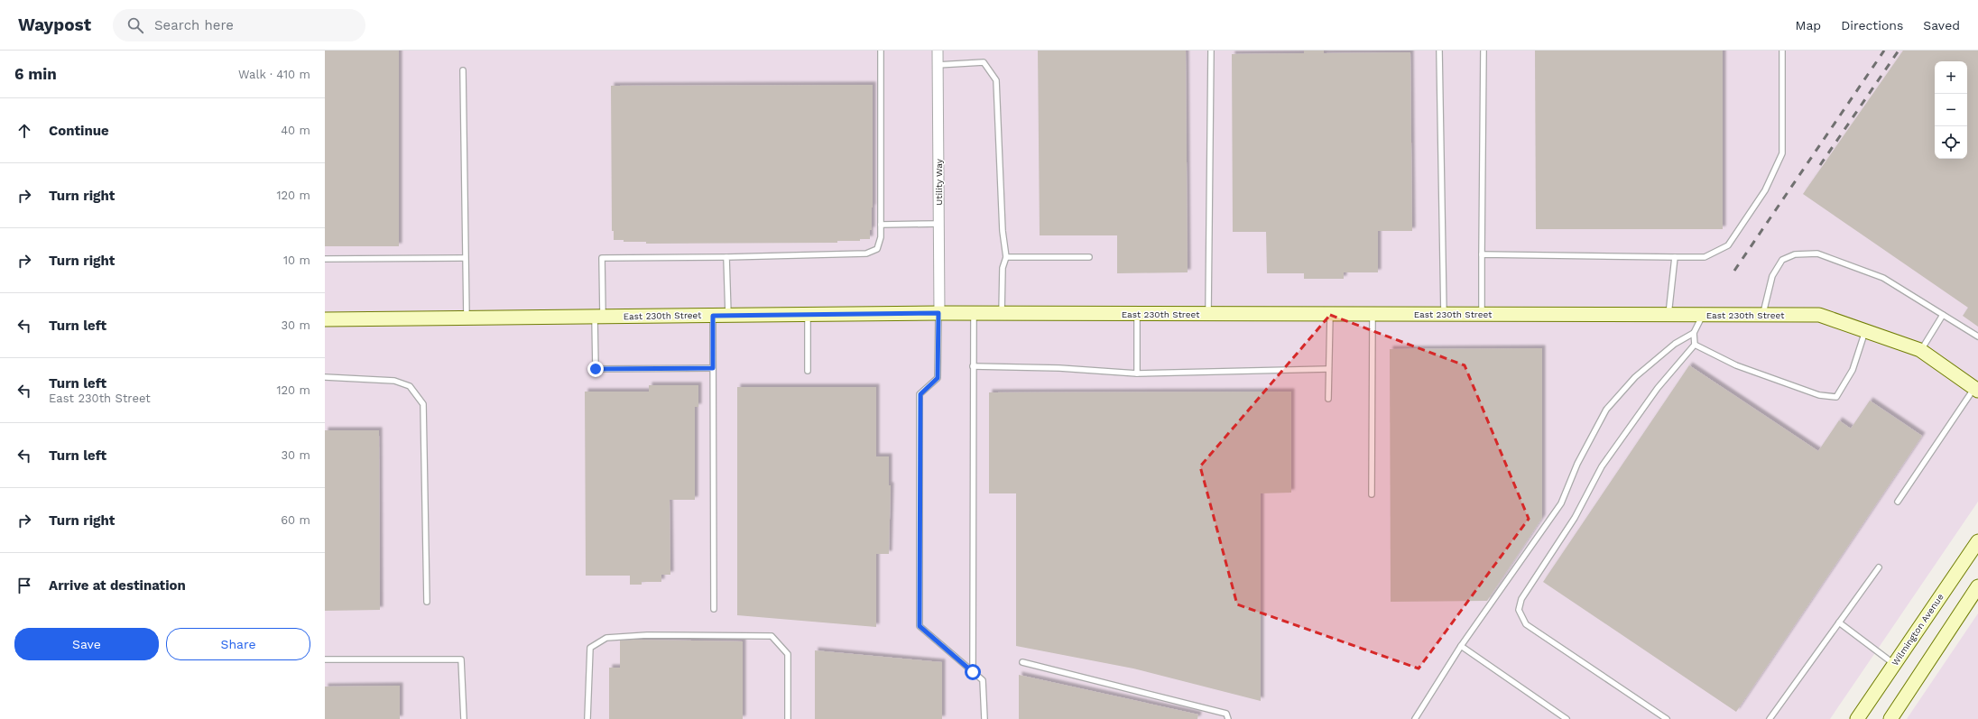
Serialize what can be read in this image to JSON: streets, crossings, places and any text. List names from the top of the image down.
{
  "streets": {
    "street": ["Utility Way", "East 230th Street", "Wilmington Avenue"]
  },
  "crossings": [
    ["Utility Way", "East 230th Street"]
  ],
  "page": {
    "header": "Waypost",
    "search": "Search here",
    "nav": ["Map", "Directions", "Saved"],
    "heading": ["6 min", "Walk · 410 m"],
    "map_buttons": ["+", "−"],
    "list": [
      ["Continue", "40 m"],
      ["Turn right", "120 m"],
      ["Turn right", "10 m"],
      ["Turn left", "30 m"],
      ["Turn left", "East 230th Street", "120 m"],
      ["Turn left", "30 m"],
      ["Turn right", "60 m"],
      "Arrive at destination"
    ],
    "buttons": ["Save", "Share"]
  }
}
